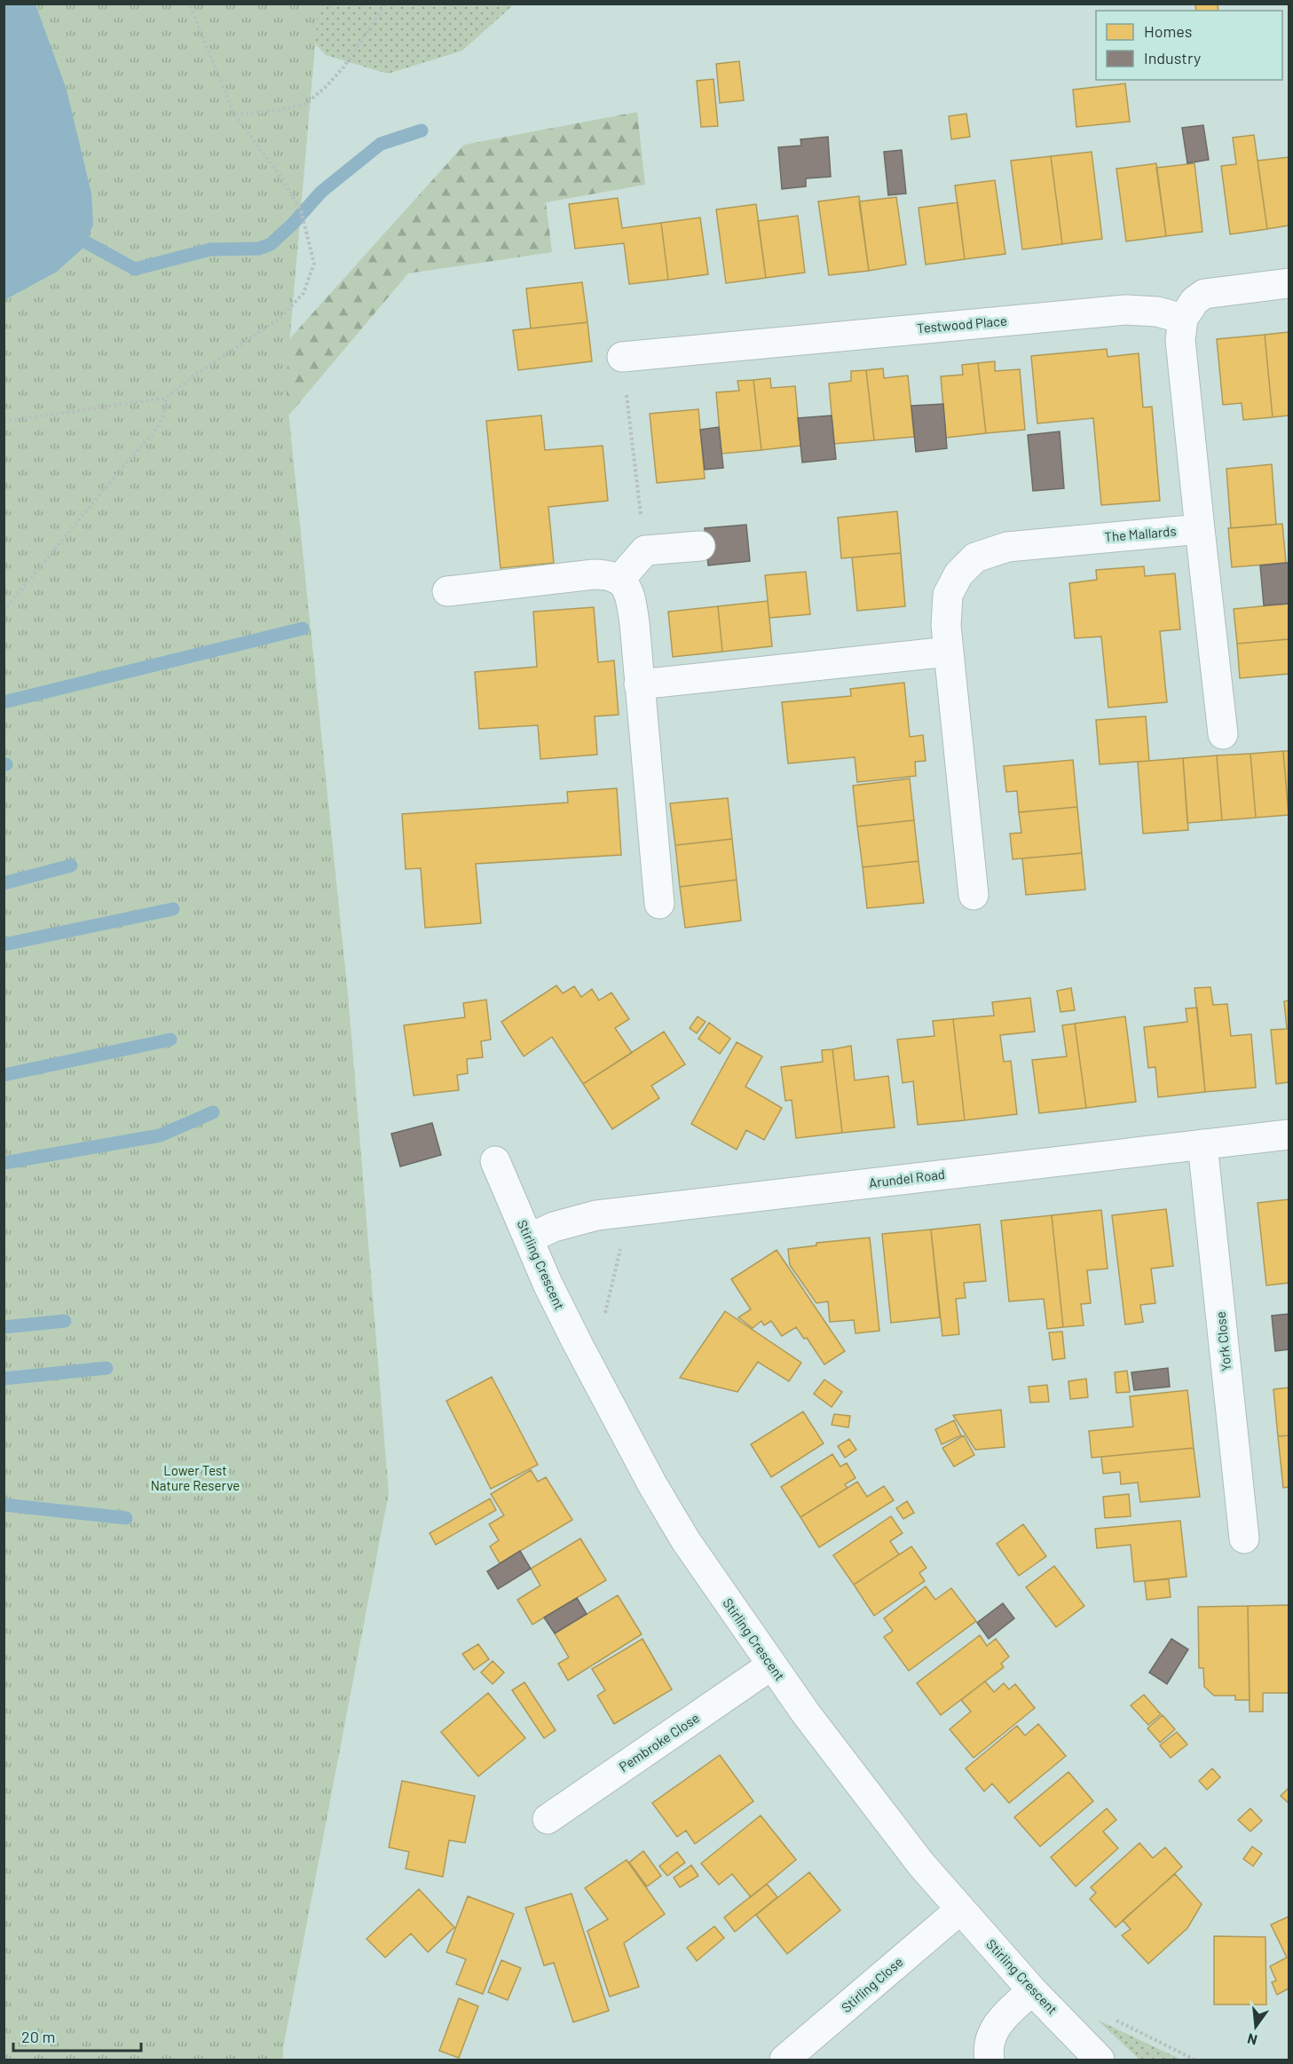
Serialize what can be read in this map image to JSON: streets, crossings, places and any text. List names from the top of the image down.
{
  "streets": {
    "street": [
      "Testwood Place",
      "The Mallards",
      "Arundel Road",
      "Stirling Crescent",
      "York Close",
      "Pembroke Close",
      "Stirling Close"
    ]
  },
  "crossings": [
    ["Arundel Road", "Stirling Crescent"],
    ["Arundel Road", "York Close"],
    ["Stirling Crescent", "Pembroke Close"],
    ["Stirling Crescent", "Stirling Close"]
  ],
  "parks": ["Lower Test Nature Reserve"],
  "legend": ["Homes", "Industry"],
  "scale_bar": "20 m",
  "north": "bottom"
}
